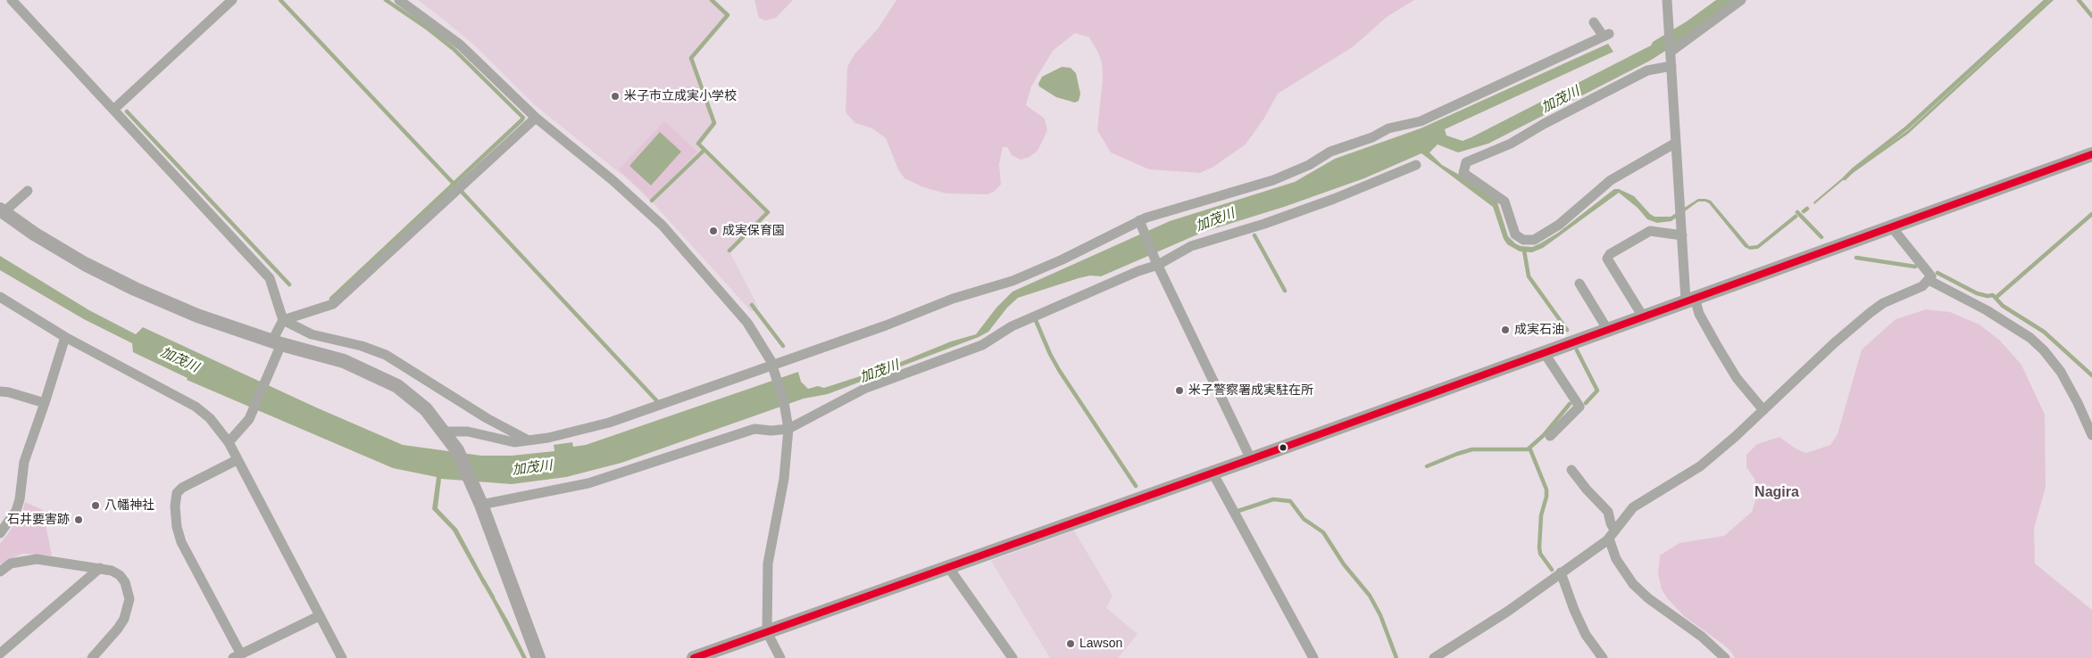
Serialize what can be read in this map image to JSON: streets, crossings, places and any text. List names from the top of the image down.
{
  "districts": ["Nagira"],
  "water": ["加茂川"],
  "places": [
    "米子市立成実小学校",
    "成実保育園",
    "成実石油",
    "米子警察署成実駐在所",
    "八幡神社",
    "石井要害跡",
    "Lawson"
  ]
}
